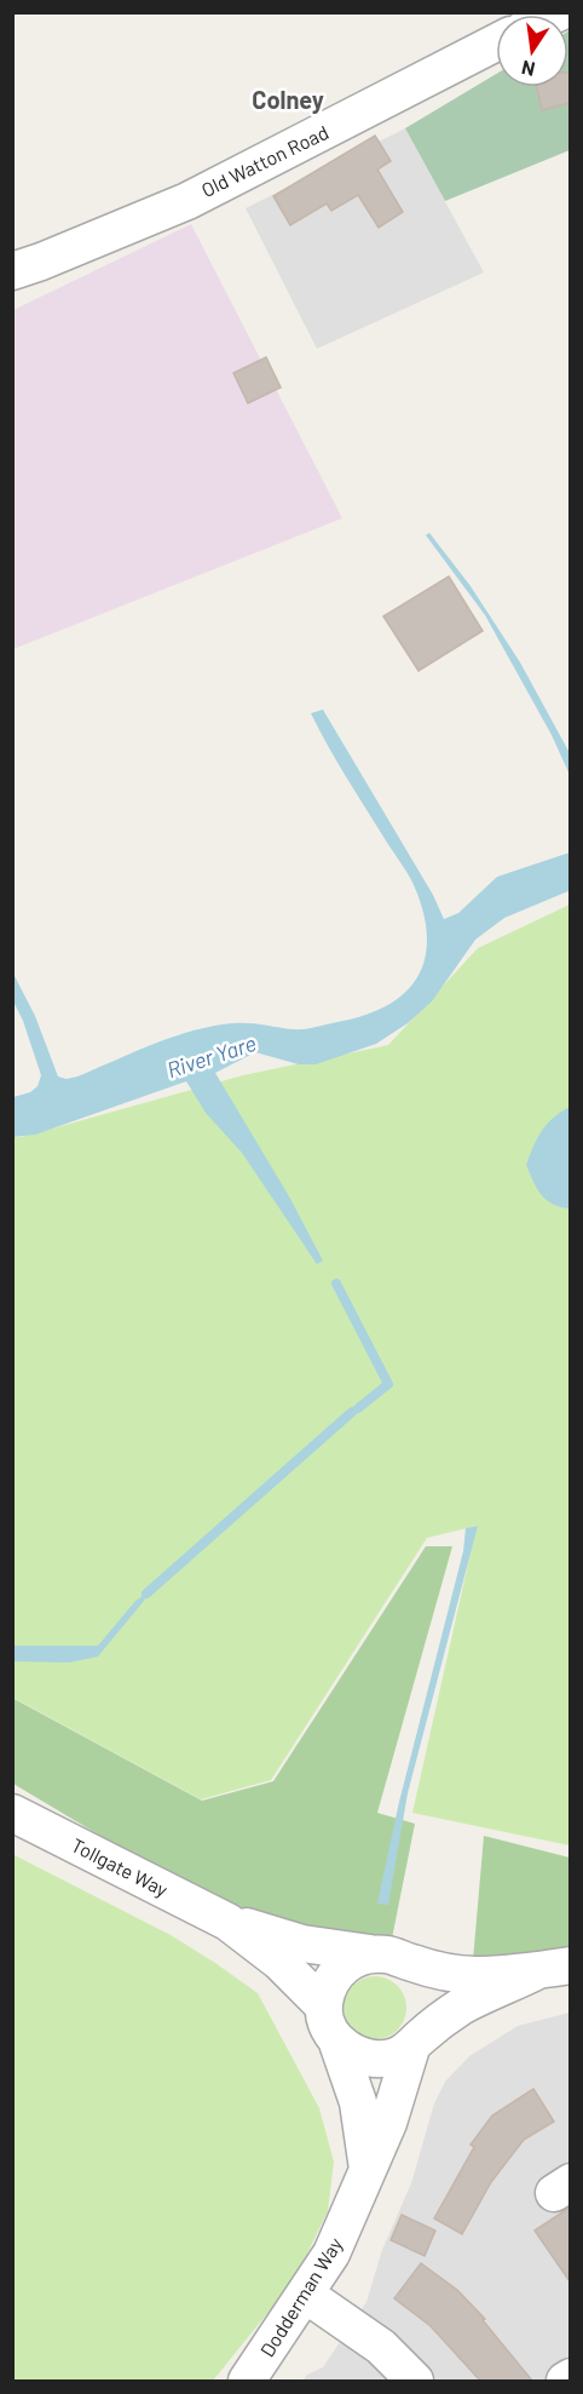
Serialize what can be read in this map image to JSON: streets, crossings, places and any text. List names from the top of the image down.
{
  "streets": {
    "street": ["Old Watton Road", "Tollgate Way", "Dodderman Way"]
  },
  "crossings": [
    ["Tollgate Way", "Dodderman Way"]
  ],
  "districts": ["Colney"],
  "water": ["River Yare"],
  "north": "bottom"
}
